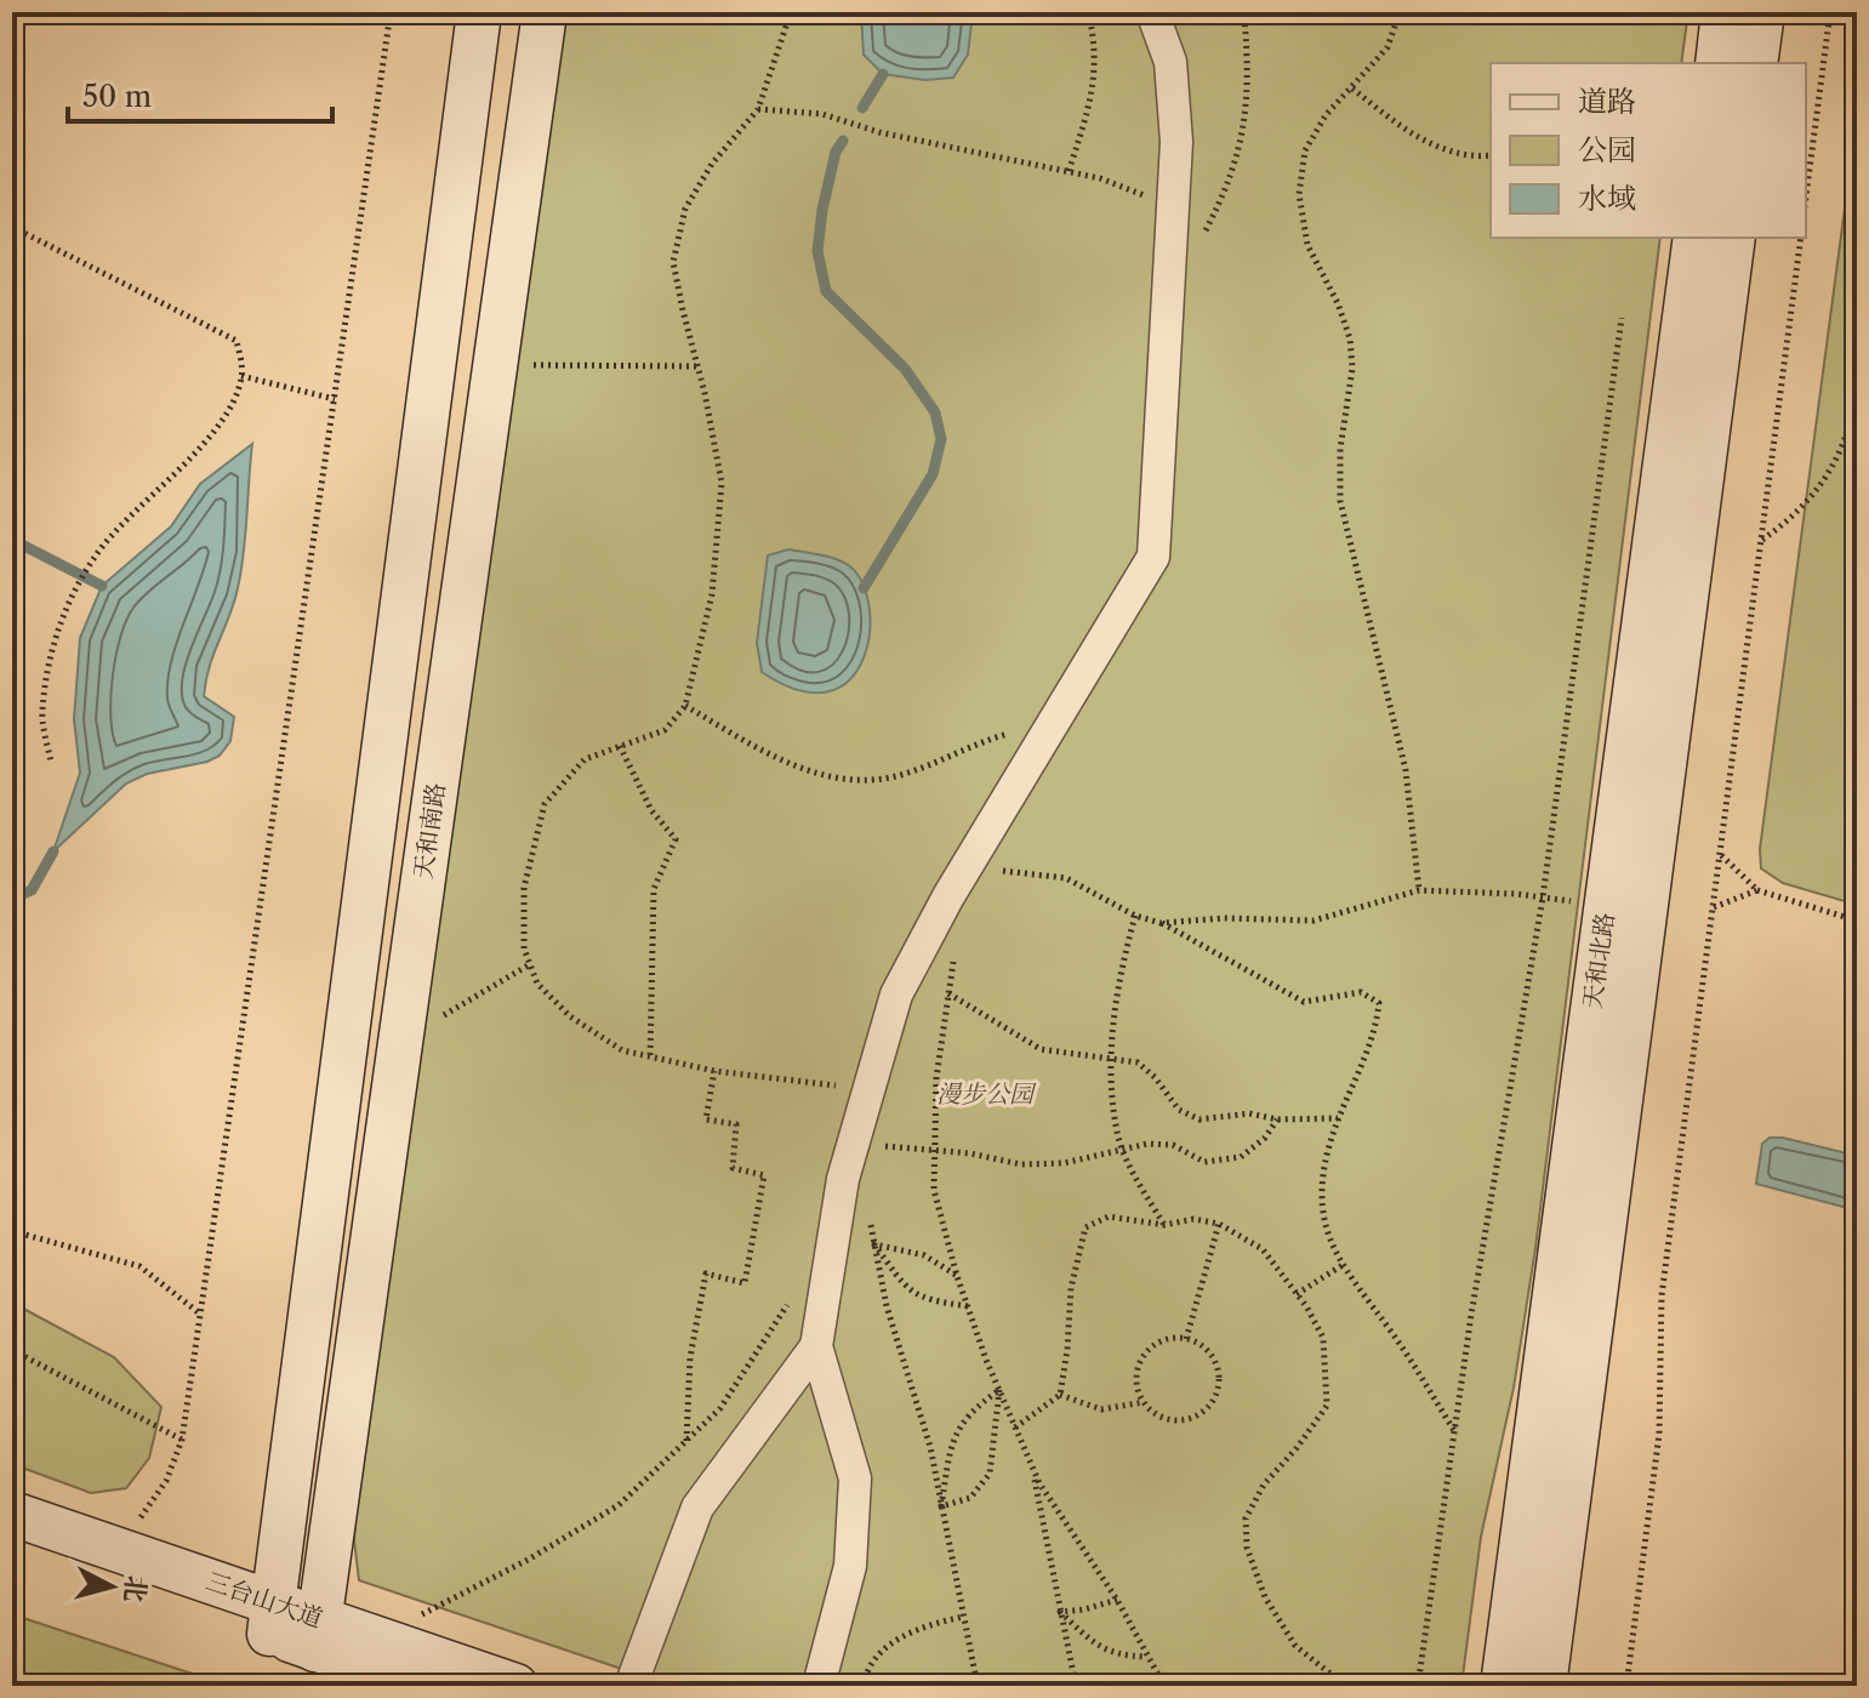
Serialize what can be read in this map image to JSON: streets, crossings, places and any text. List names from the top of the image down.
{
  "streets": {
    "street": ["天和南路", "天和北路", "三台山大道"]
  },
  "crossings": [
    ["天和南路", "三台山大道"]
  ],
  "parks": ["漫步公园"],
  "legend": ["道路", "公园", "水域"],
  "scale_bar": "50 m",
  "north": "right"
}
